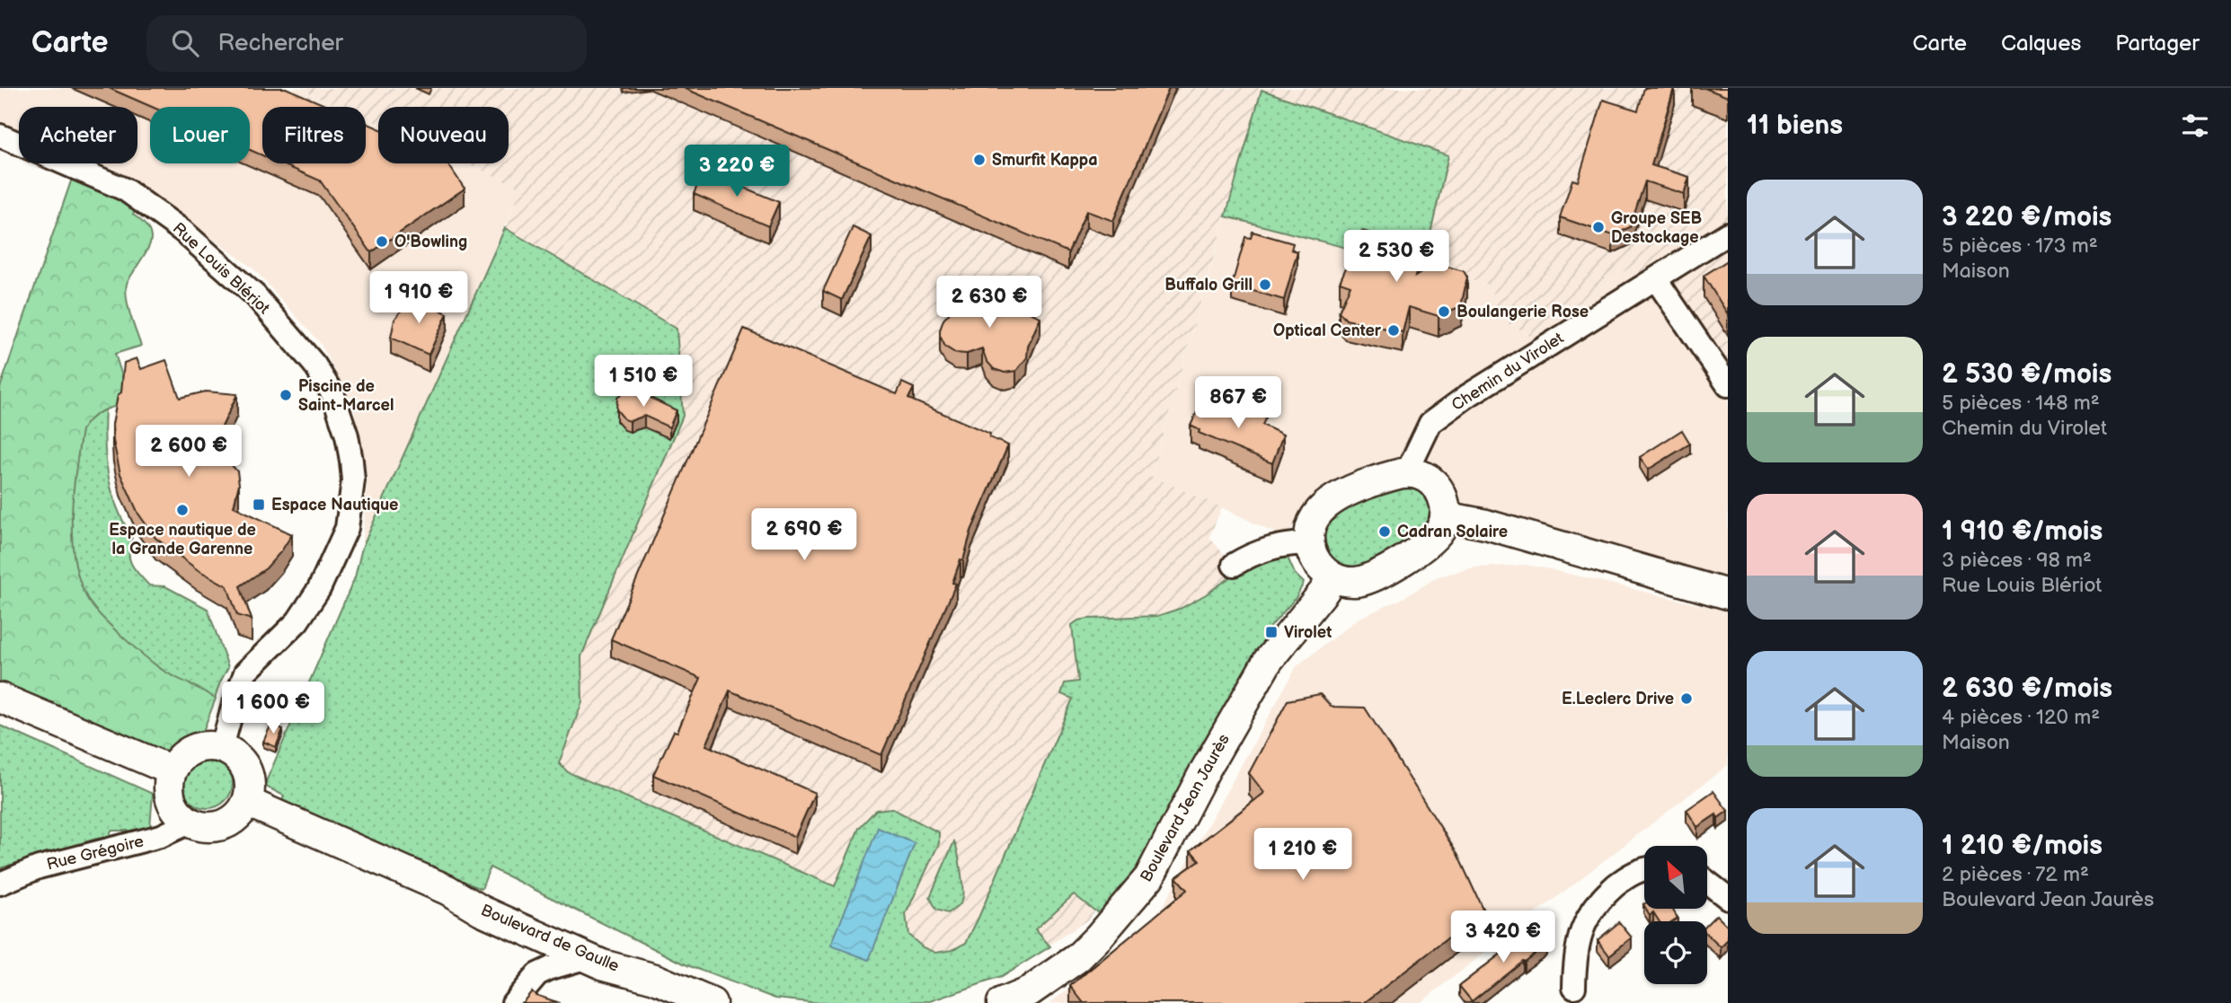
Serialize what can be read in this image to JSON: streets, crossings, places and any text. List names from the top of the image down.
{
  "streets": {
    "main road": ["Boulevard Jean Jaurès", "Boulevard de Gaulle"],
    "street": ["Rue Louis Blériot", "Chemin du Virolet", "Rue Grégoire"]
  },
  "crossings": [
    ["Rue Louis Blériot", "Rue Grégoire"],
    ["Rue Louis Blériot", "Boulevard de Gaulle"],
    ["Chemin du Virolet", "Boulevard Jean Jaurès"],
    ["Rue Grégoire", "Boulevard de Gaulle"]
  ],
  "places": {
    "other": [
      "Smurfit Kappa",
      "Groupe SEB Destockage",
      "O'Bowling",
      "Buffalo Grill",
      "Boulangerie Rose",
      "Optical Center",
      "Piscine de Saint-Marcel",
      "Espace nautique de la Grande Garenne",
      "Cadran Solaire",
      "E.Leclerc Drive"
    ],
    "transit": ["Espace Nautique", "Virolet"]
  },
  "north": "top left",
  "page": {
    "header": "Carte",
    "search": "Rechercher",
    "nav": ["Carte", "Calques", "Partager"],
    "heading": "11 biens",
    "chip": [
      "Acheter",
      "Louer",
      "Filtres",
      "Nouveau"
    ],
    "price": [
      "3 220 €",
      "2 530 €",
      "1 910 €",
      "2 630 €",
      "1 510 €",
      "867 €",
      "2 600 €",
      "2 690 €",
      "1 600 €",
      "1 210 €",
      "3 420 €"
    ],
    "list": [
      {
        "name": "3 220 €/mois",
        "note": "5 pièces · 173 m² · Maison"
      },
      {
        "name": "2 530 €/mois",
        "note": "5 pièces · 148 m² · Chemin du Virolet"
      },
      {
        "name": "1 910 €/mois",
        "note": "3 pièces · 98 m² · Rue Louis Blériot"
      },
      {
        "name": "2 630 €/mois",
        "note": "4 pièces · 120 m² · Maison"
      },
      {
        "name": "1 210 €/mois",
        "note": "2 pièces · 72 m² · Boulevard Jean Jaurès"
      }
    ]
  }
}
